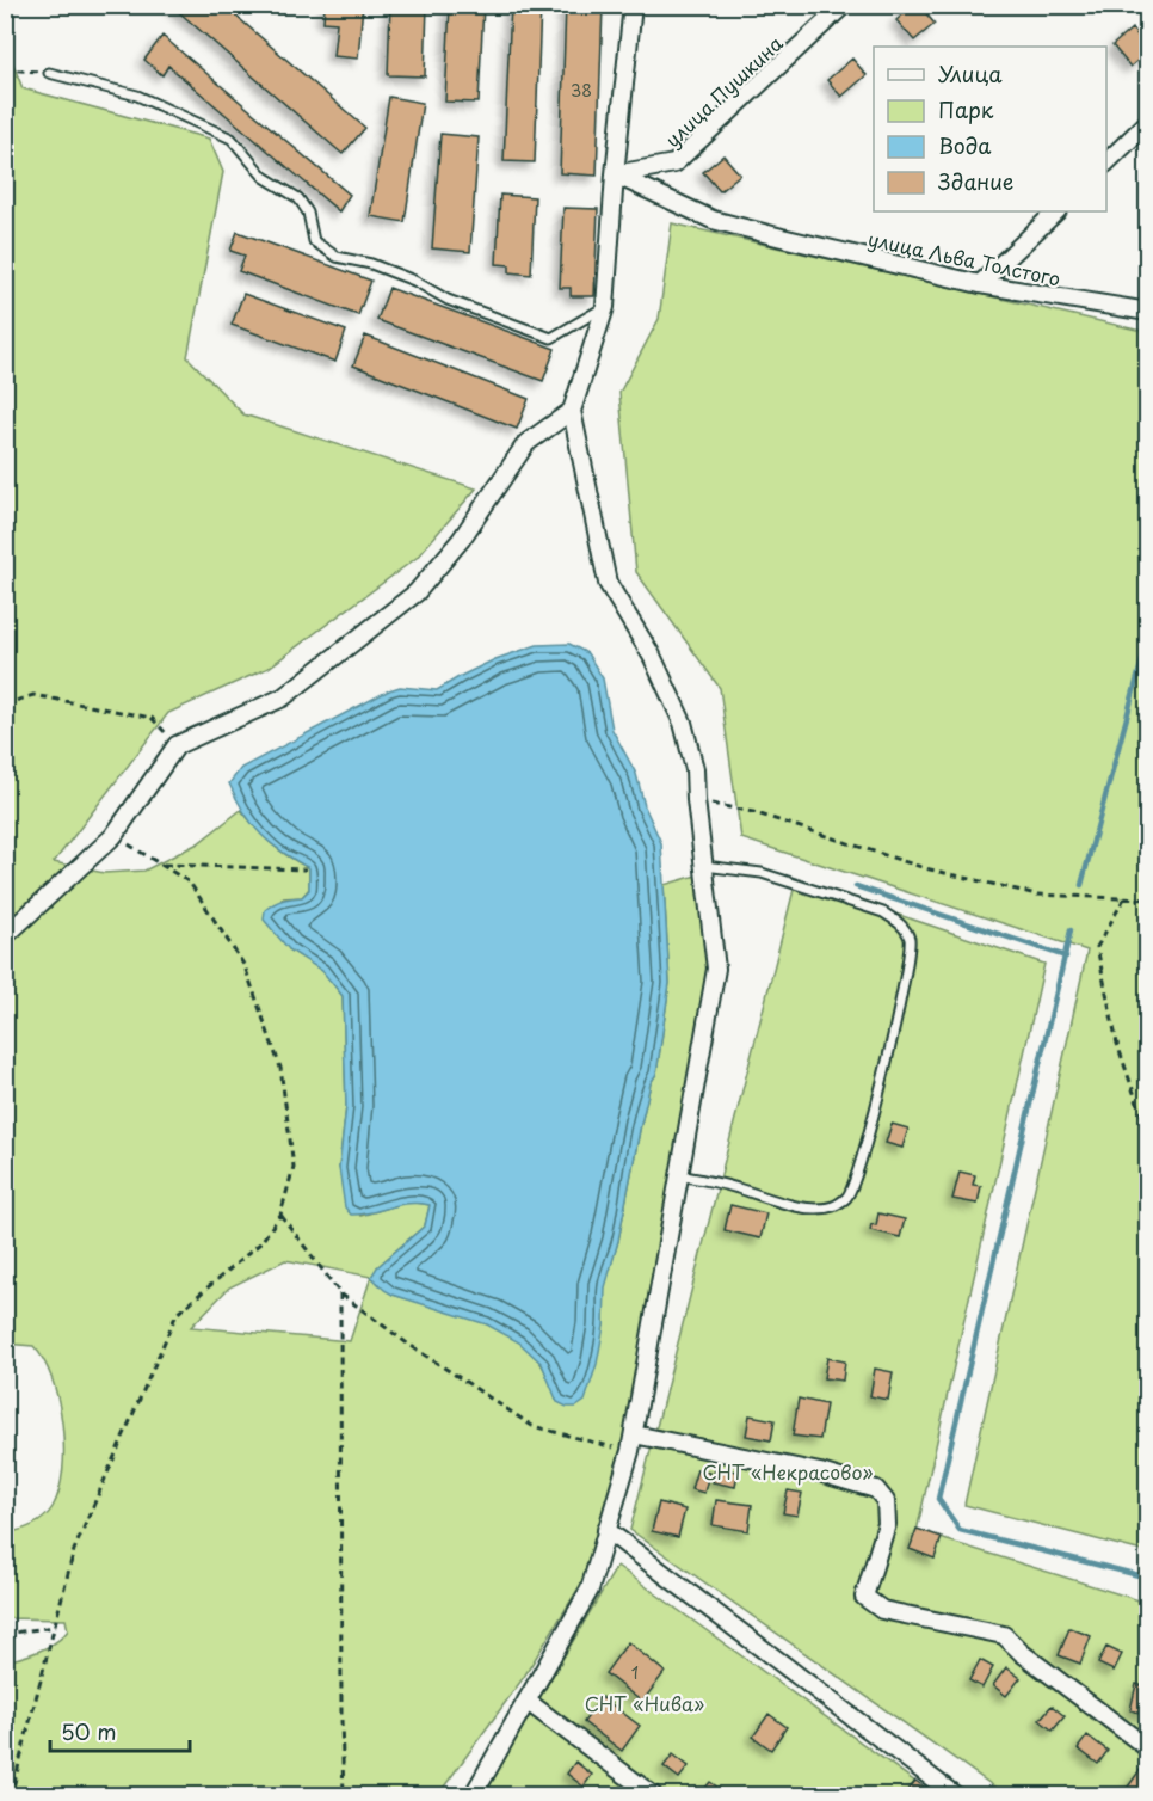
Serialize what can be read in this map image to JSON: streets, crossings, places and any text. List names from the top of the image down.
{
  "streets": {
    "street": ["улица Пушкина", "улица Льва Толстого"]
  },
  "crossings": [
    ["улица Пушкина", "улица Льва Толстого"]
  ],
  "parks": ["СНТ «Некрасово»", "СНТ «Нива»"],
  "house_numbers": ["38", "1"],
  "legend": [
    "Улица",
    "Парк",
    "Вода",
    "Здание"
  ],
  "scale_bar": "50 m"
}
